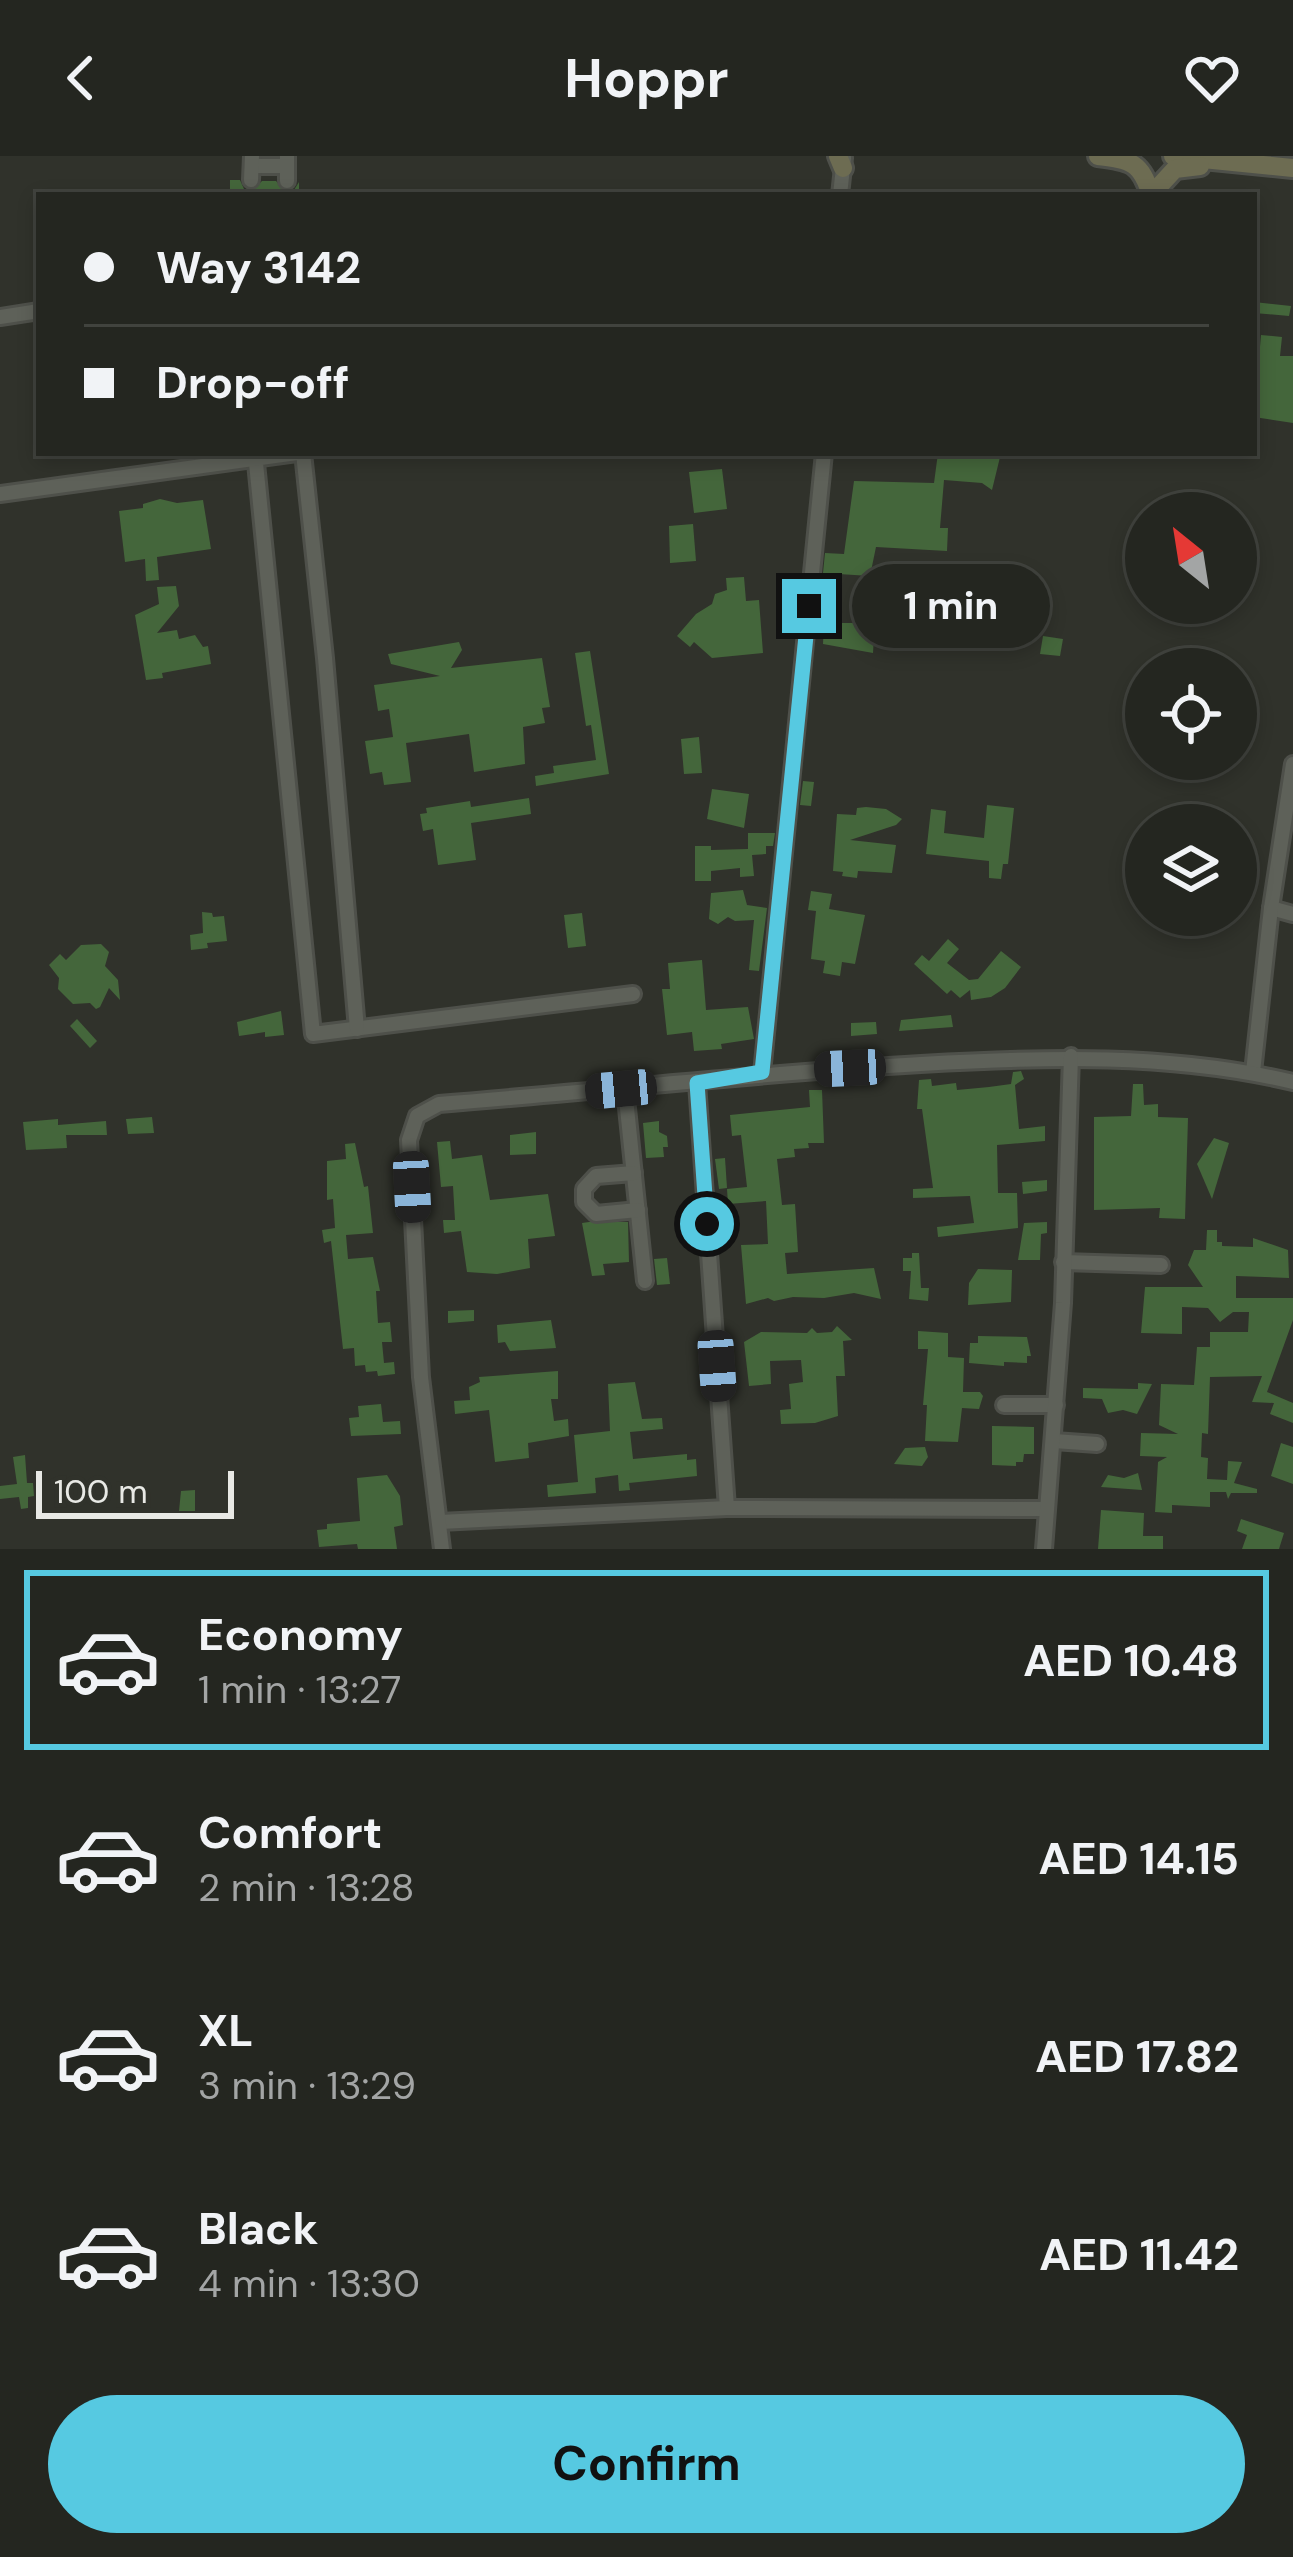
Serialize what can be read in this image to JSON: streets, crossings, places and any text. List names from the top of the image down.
{
  "scale_bar": "100 m",
  "north": "top left",
  "page": {
    "header": "Hoppr",
    "banner": ["Way 3142", "Drop-off"],
    "bubble": "1 min",
    "scale": "100 m",
    "list": [
      {
        "name": "Economy",
        "note": "1 min · 13:27",
        "value": "AED 10.48"
      },
      {
        "name": "Comfort",
        "note": "2 min · 13:28",
        "value": "AED 14.15"
      },
      {
        "name": "XL",
        "note": "3 min · 13:29",
        "value": "AED 17.82"
      },
      {
        "name": "Black",
        "note": "4 min · 13:30",
        "value": "AED 11.42"
      }
    ],
    "buttons": "Confirm"
  }
}
